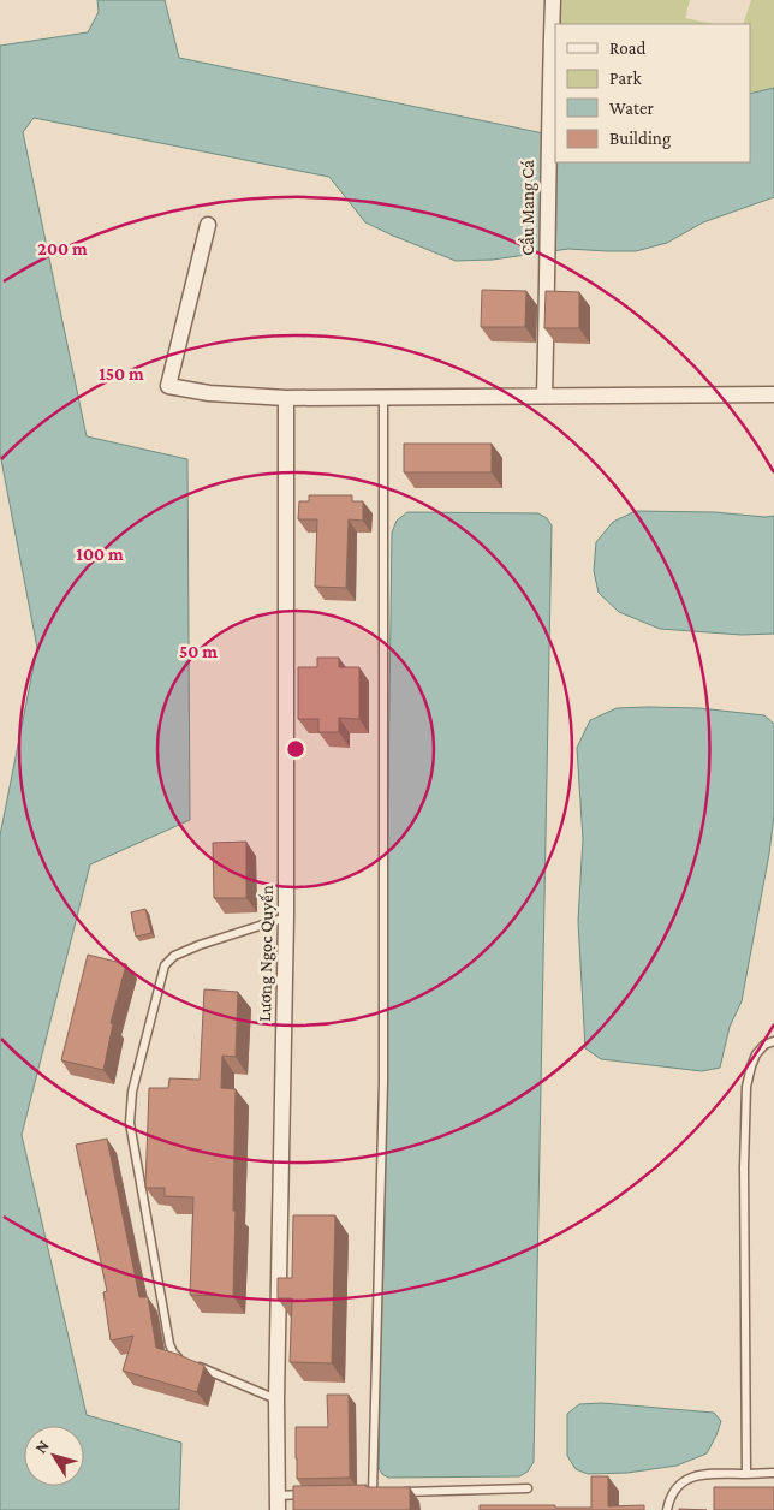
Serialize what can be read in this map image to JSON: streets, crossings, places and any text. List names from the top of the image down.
{
  "streets": {
    "street": ["Cầu Mang Cá", "Lương Ngọc Quyến"]
  },
  "legend": [
    "Road",
    "Park",
    "Water",
    "Building"
  ],
  "north": "top left",
  "rings": [
    "200 m",
    "150 m",
    "100 m",
    "50 m"
  ]
}
